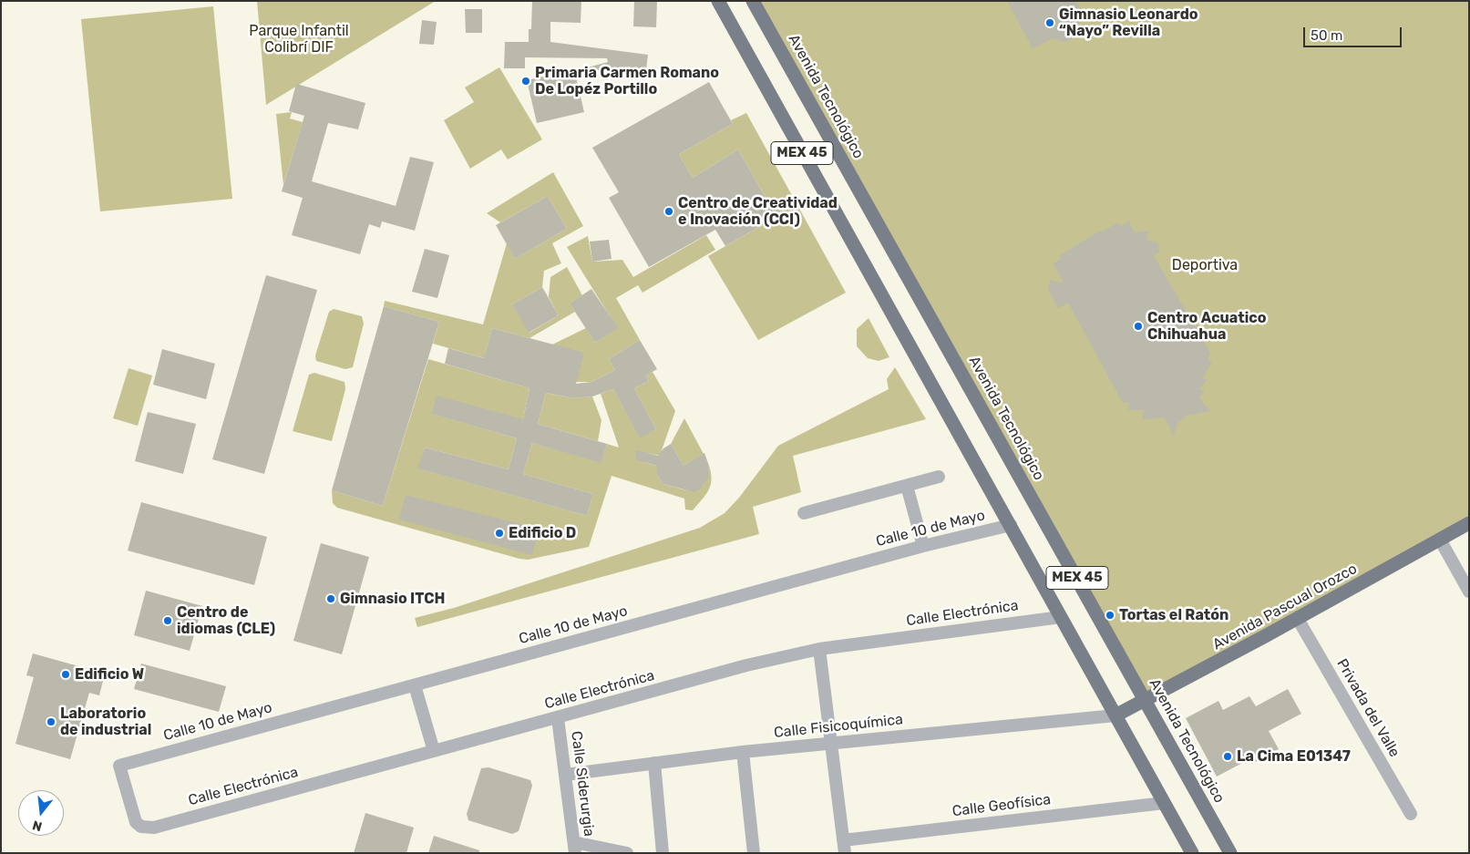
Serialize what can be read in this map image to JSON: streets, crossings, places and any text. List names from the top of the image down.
{
  "streets": {
    "main road": ["Avenida Tecnológico", "MEX 45", "Avenida Pascual Orozco"],
    "street": [
      "Calle 10 de Mayo",
      "Calle Electrónica",
      "Privada del Valle",
      "Calle Fisicoquímica",
      "Calle Siderurgia",
      "Calle Geofísica"
    ]
  },
  "crossings": [
    ["Avenida Tecnológico", "Avenida Pascual Orozco"],
    ["MEX 45", "Calle 10 de Mayo"],
    ["MEX 45", "Avenida Pascual Orozco"],
    ["MEX 45", "Calle Electrónica"],
    ["MEX 45", "Calle Fisicoquímica"],
    ["MEX 45", "Calle Geofísica"],
    ["Calle 10 de Mayo", "Calle Electrónica"],
    ["Avenida Pascual Orozco", "Privada del Valle"],
    ["Avenida Pascual Orozco", "Calle Fisicoquímica"],
    ["Calle Electrónica", "Calle Siderurgia"],
    ["Calle Fisicoquímica", "Calle Siderurgia"]
  ],
  "parks": ["Parque Infantil Colibrí DIF", "Deportiva"],
  "places": [
    "Gimnasio Leonardo “Nayo” Revilla",
    "Primaria Carmen Romano De Lopéz Portillo",
    "Centro de Creatividad e Inovación (CCI)",
    "Centro Acuatico Chihuahua",
    "Edificio D",
    "Gimnasio ITCH",
    "Tortas el Ratón",
    "Centro de idiomas (CLE)",
    "Edificio W",
    "Laboratorio de industrial",
    "La Cima E01347"
  ],
  "scale_bar": "50 m",
  "north": "bottom"
}
